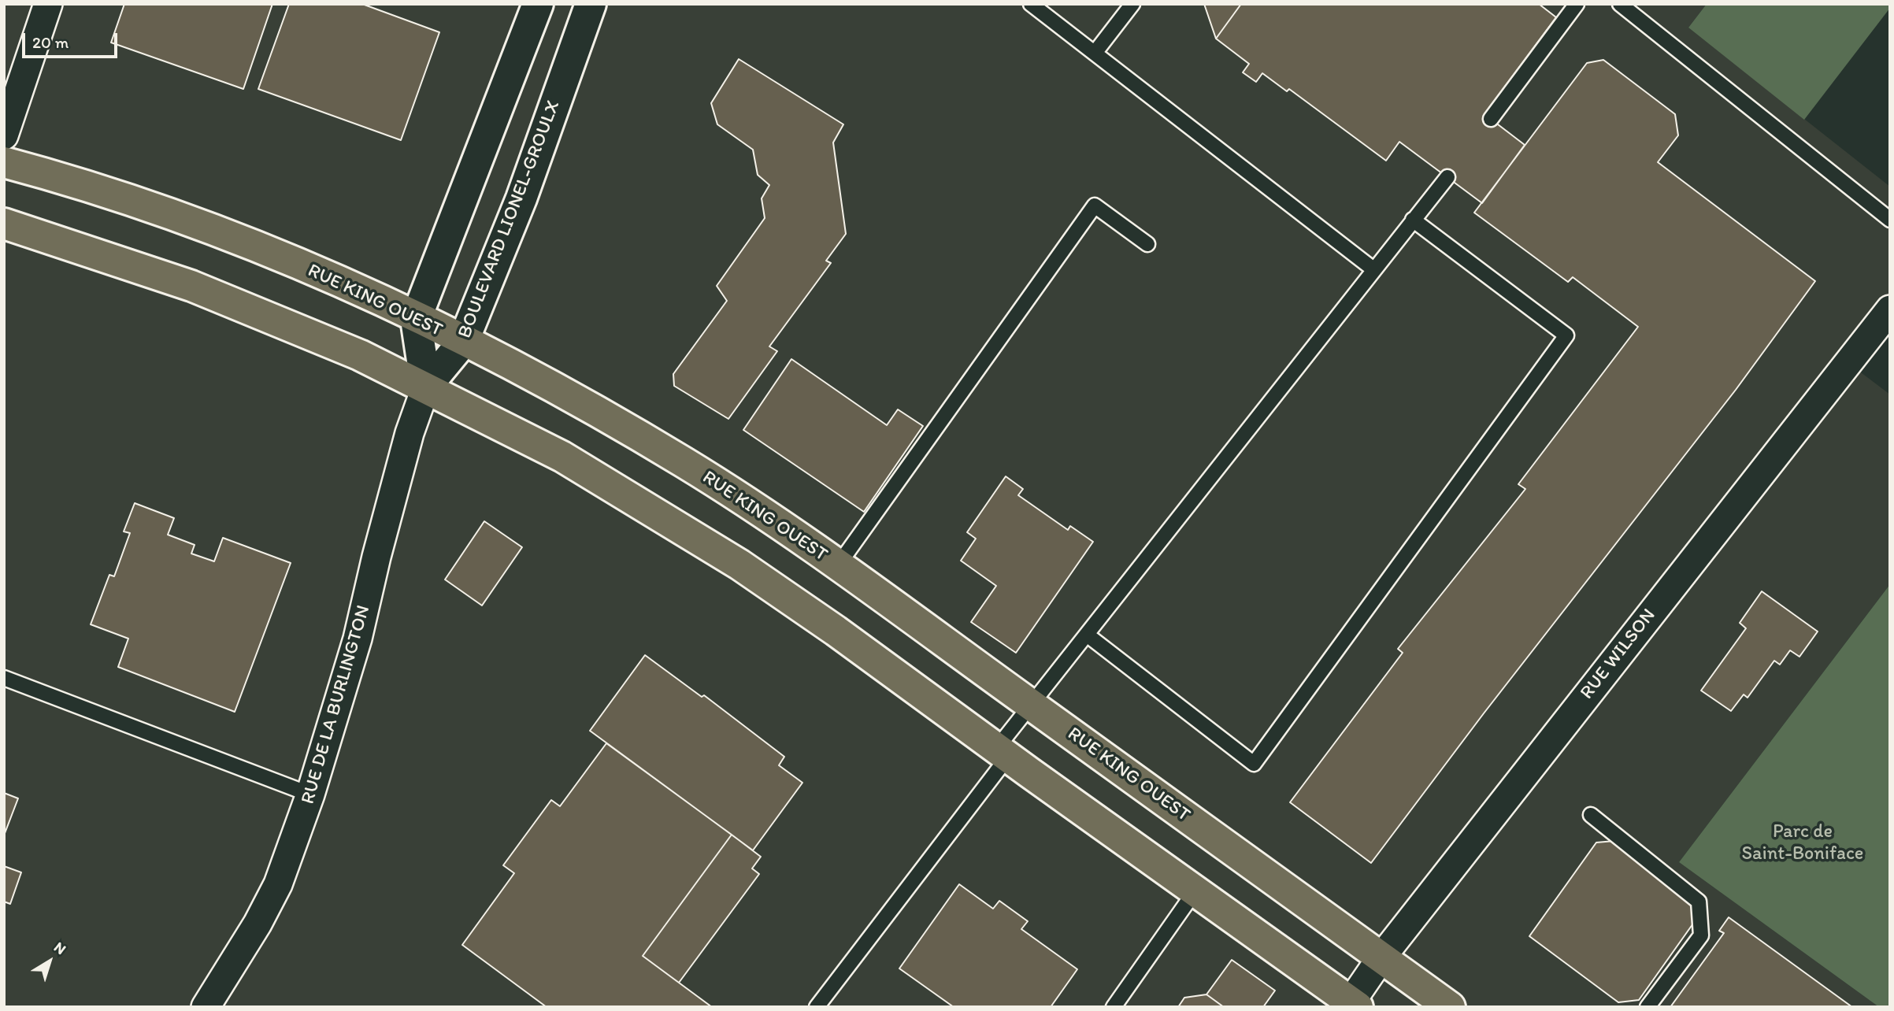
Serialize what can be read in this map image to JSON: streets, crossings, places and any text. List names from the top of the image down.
{
  "streets": {
    "main road": ["BOULEVARD LIONEL-GROULX", "RUE KING OUEST"],
    "street": ["RUE WILSON", "RUE DE LA BURLINGTON"]
  },
  "crossings": [
    ["BOULEVARD LIONEL-GROULX", "RUE KING OUEST"],
    ["BOULEVARD LIONEL-GROULX", "RUE DE LA BURLINGTON"],
    ["RUE KING OUEST", "RUE WILSON"]
  ],
  "parks": ["Parc de Saint-Boniface"],
  "scale_bar": "20 m",
  "north": "top right"
}
